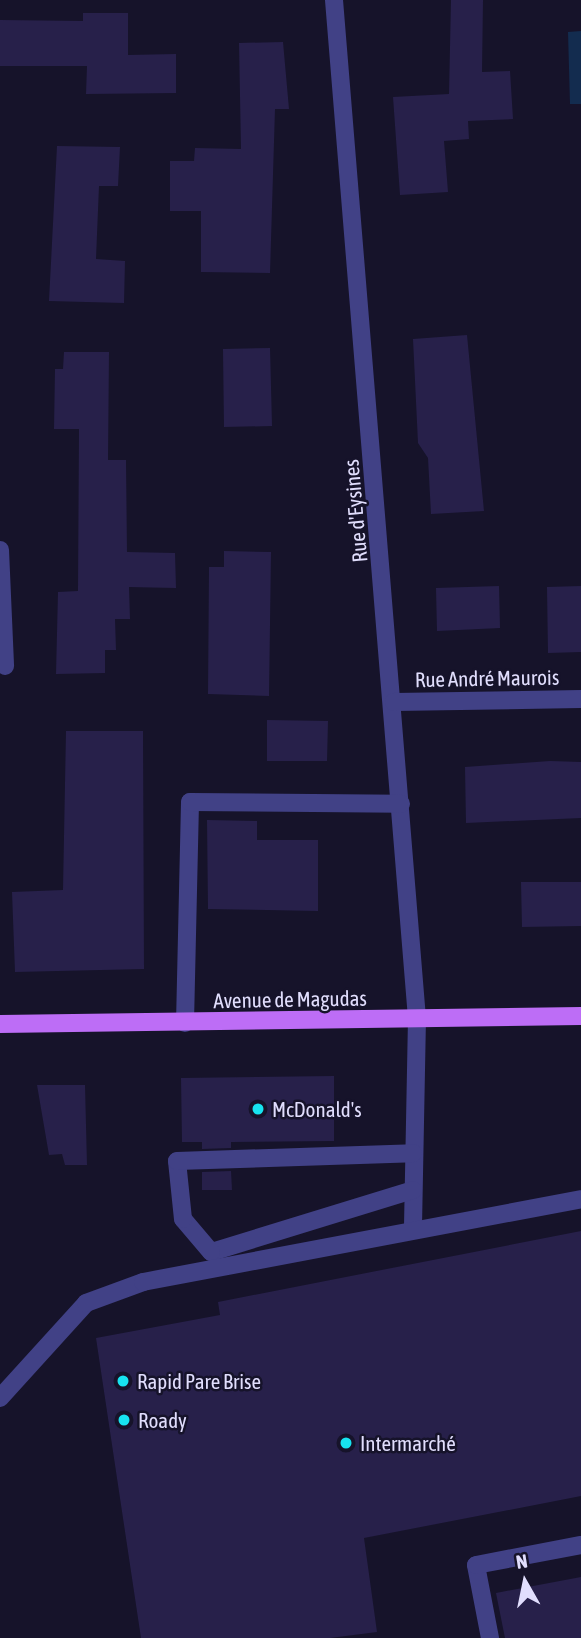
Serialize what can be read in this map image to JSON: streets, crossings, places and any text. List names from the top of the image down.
{
  "streets": {
    "main road": ["Avenue de Magudas"],
    "street": ["Rue d'Eysines", "Rue André Maurois"]
  },
  "crossings": [
    ["Rue d'Eysines", "Rue André Maurois"],
    ["Rue d'Eysines", "Avenue de Magudas"]
  ],
  "places": [
    "McDonald's",
    "Rapid Pare Brise",
    "Roady",
    "Intermarché"
  ],
  "north": "top"
}
